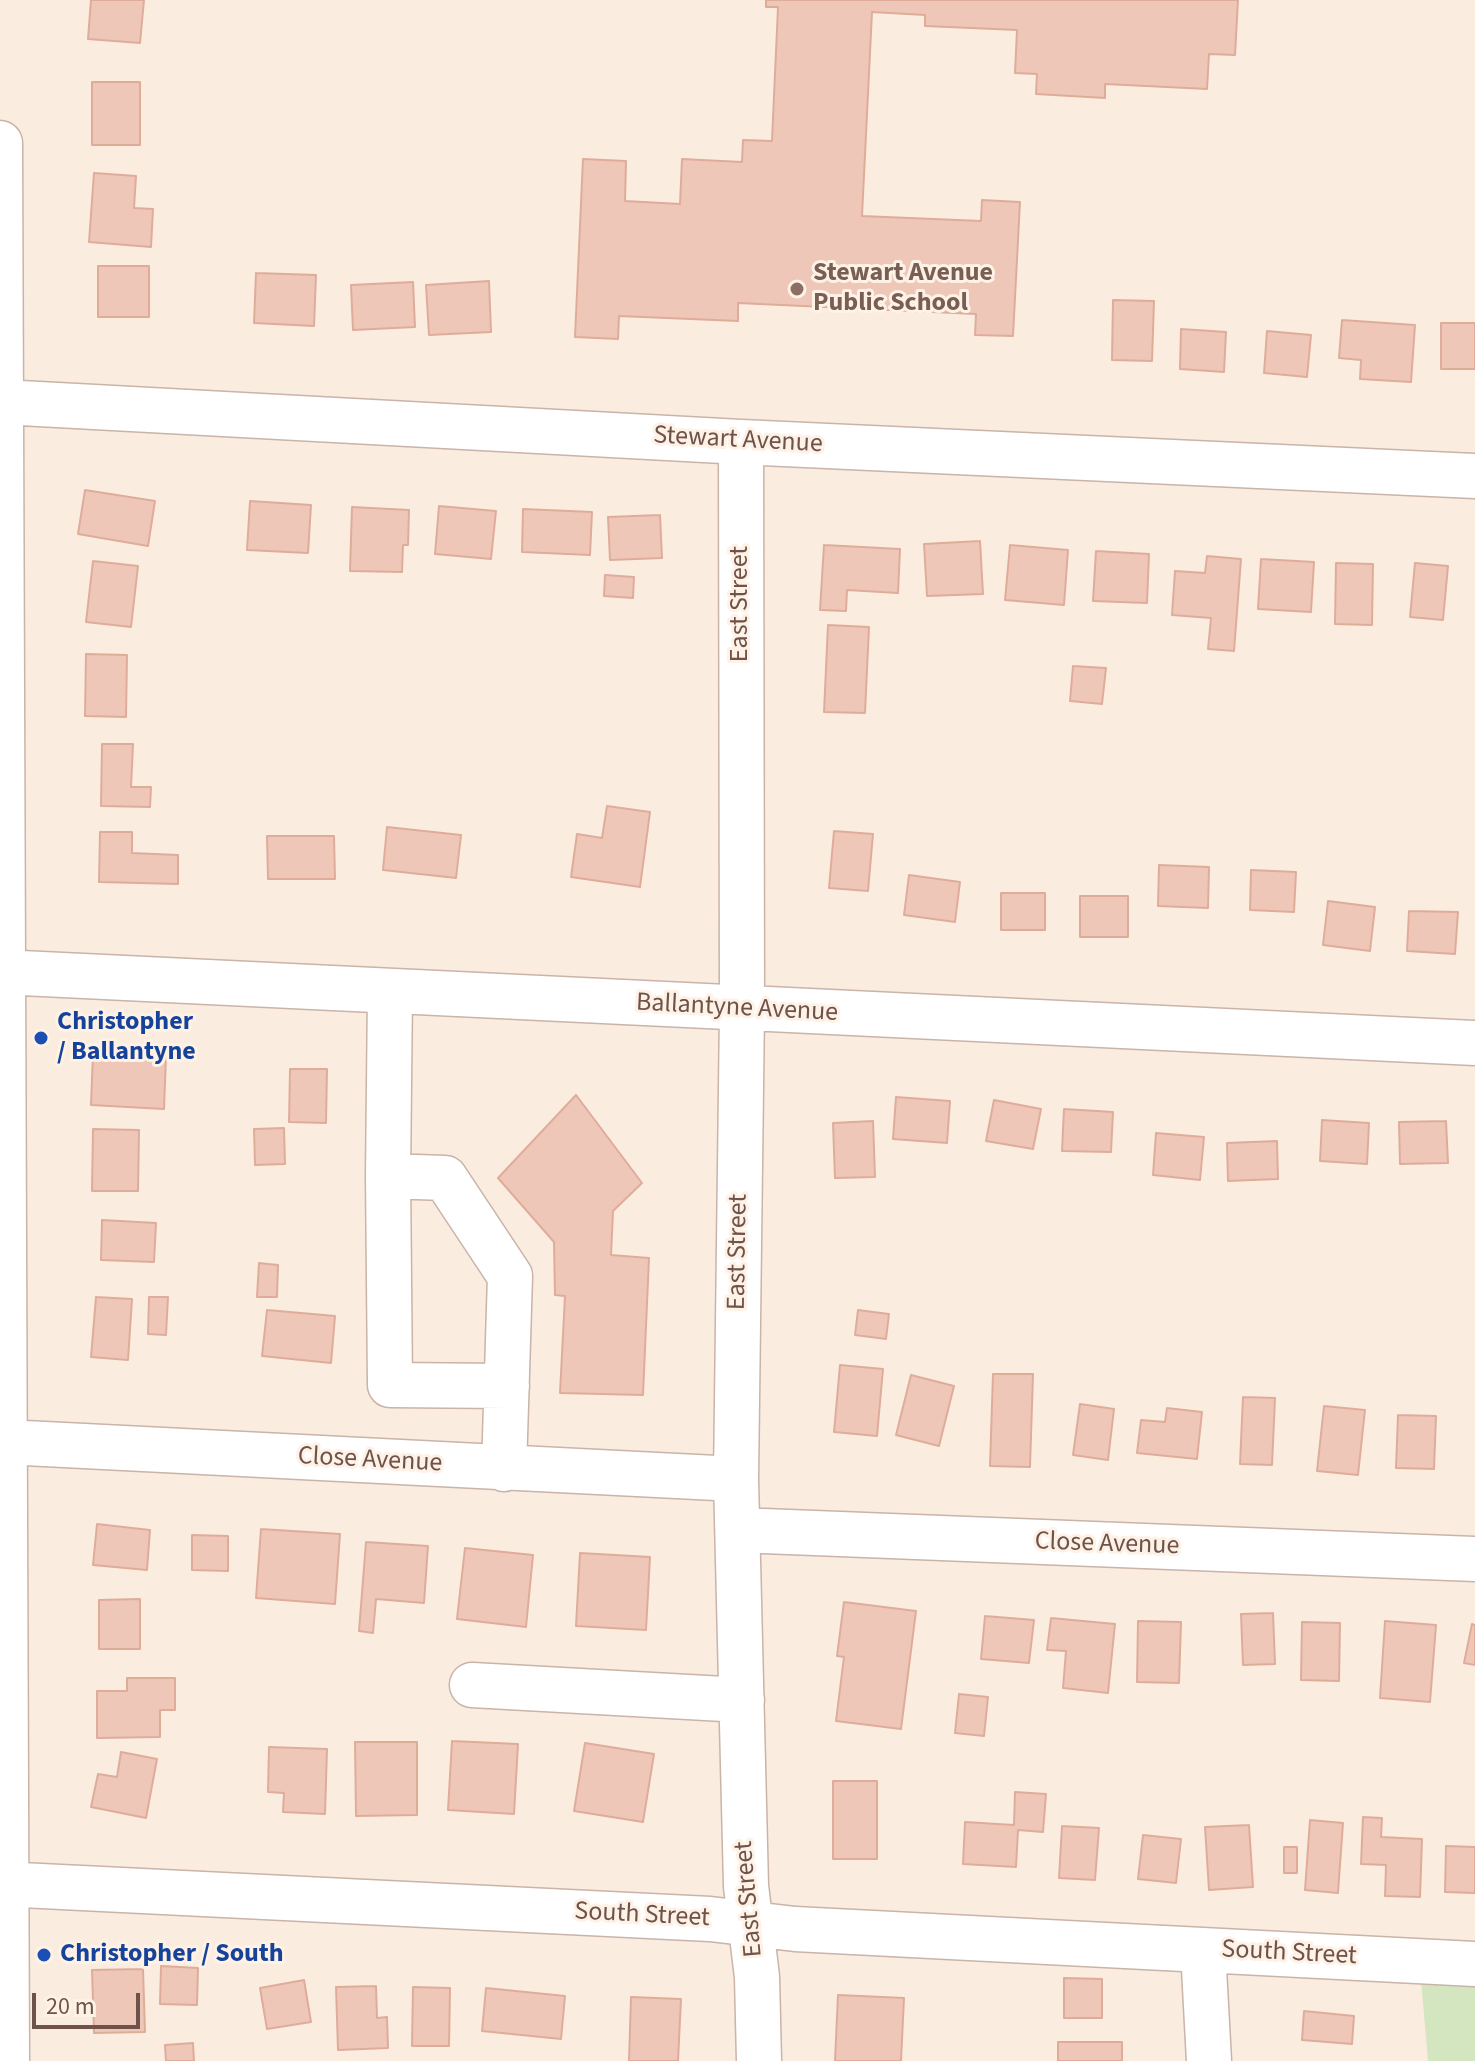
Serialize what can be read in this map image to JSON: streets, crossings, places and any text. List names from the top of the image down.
{
  "streets": {
    "street": [
      "Stewart Avenue",
      "East Street",
      "Ballantyne Avenue",
      "Close Avenue",
      "South Street"
    ]
  },
  "crossings": [
    ["Stewart Avenue", "East Street"],
    ["East Street", "Ballantyne Avenue"],
    ["East Street", "Close Avenue"],
    ["East Street", "South Street"]
  ],
  "places": ["Stewart Avenue Public School", "Christopher / Ballantyne", "Christopher / South"],
  "scale_bar": "20 m"
}
